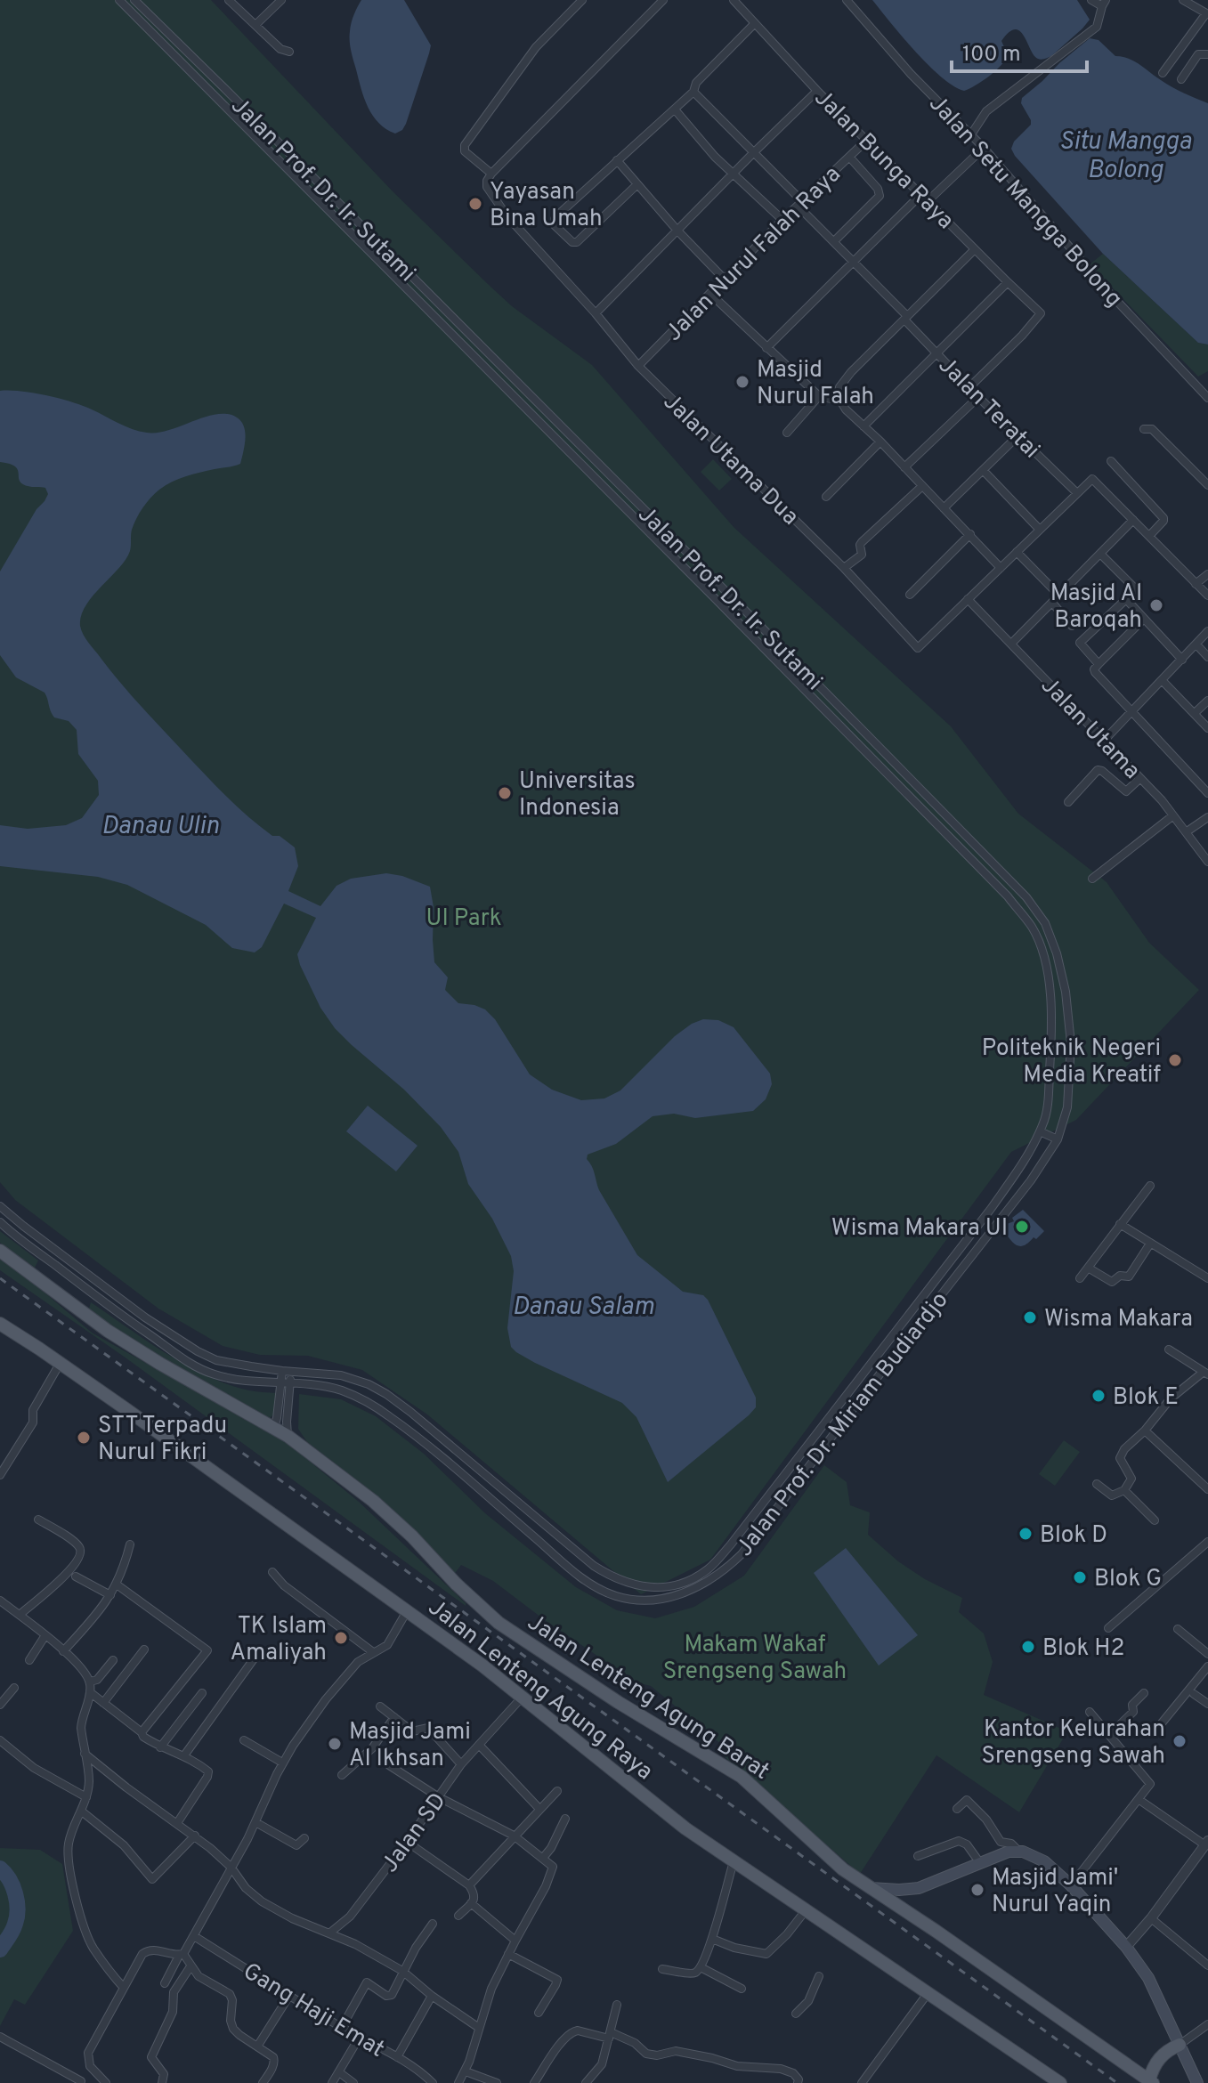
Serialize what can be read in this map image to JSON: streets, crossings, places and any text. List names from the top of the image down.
{
  "streets": {
    "main road": ["Jalan Lenteng Agung Raya", "Jalan Lenteng Agung Barat"],
    "street": [
      "Jalan Bunga Raya",
      "Jalan Prof. Dr. Ir. Sutami",
      "Jalan Setu Mangga Bolong",
      "Jalan Nurul Falah Raya",
      "Jalan Teratai",
      "Jalan Utama Dua",
      "Jalan Utama",
      "Jalan Prof. Dr. Miriam Budiardjo",
      "Jalan SD",
      "Gang Haji Emat"
    ]
  },
  "crossings": [
    ["Jalan Bunga Raya", "Jalan Nurul Falah Raya"],
    ["Jalan Bunga Raya", "Jalan Teratai"],
    ["Jalan Prof. Dr. Ir. Sutami", "Jalan Prof. Dr. Miriam Budiardjo"],
    ["Jalan Nurul Falah Raya", "Jalan Utama Dua"],
    ["Jalan Utama Dua", "Jalan Utama"],
    ["Jalan Lenteng Agung Raya", "Jalan SD"]
  ],
  "water": ["Situ Mangga Bolong", "Danau Ulin", "Danau Salam"],
  "parks": ["UI Park", "Makam Wakaf Srengseng Sawah"],
  "places": [
    "Yayasan Bina Umah",
    "Masjid Nurul Falah",
    "Masjid Al Baroqah",
    "Universitas Indonesia",
    "Politeknik Negeri Media Kreatif",
    "Wisma Makara UI",
    "Wisma Makara",
    "Blok E",
    "STT Terpadu Nurul Fikri",
    "Blok D",
    "Blok G",
    "TK Islam Amaliyah",
    "Blok H2",
    "Kantor Kelurahan Srengseng Sawah",
    "Masjid Jami Al Ikhsan",
    "Masjid Jami' Nurul Yaqin"
  ],
  "scale_bar": "100 m"
}
